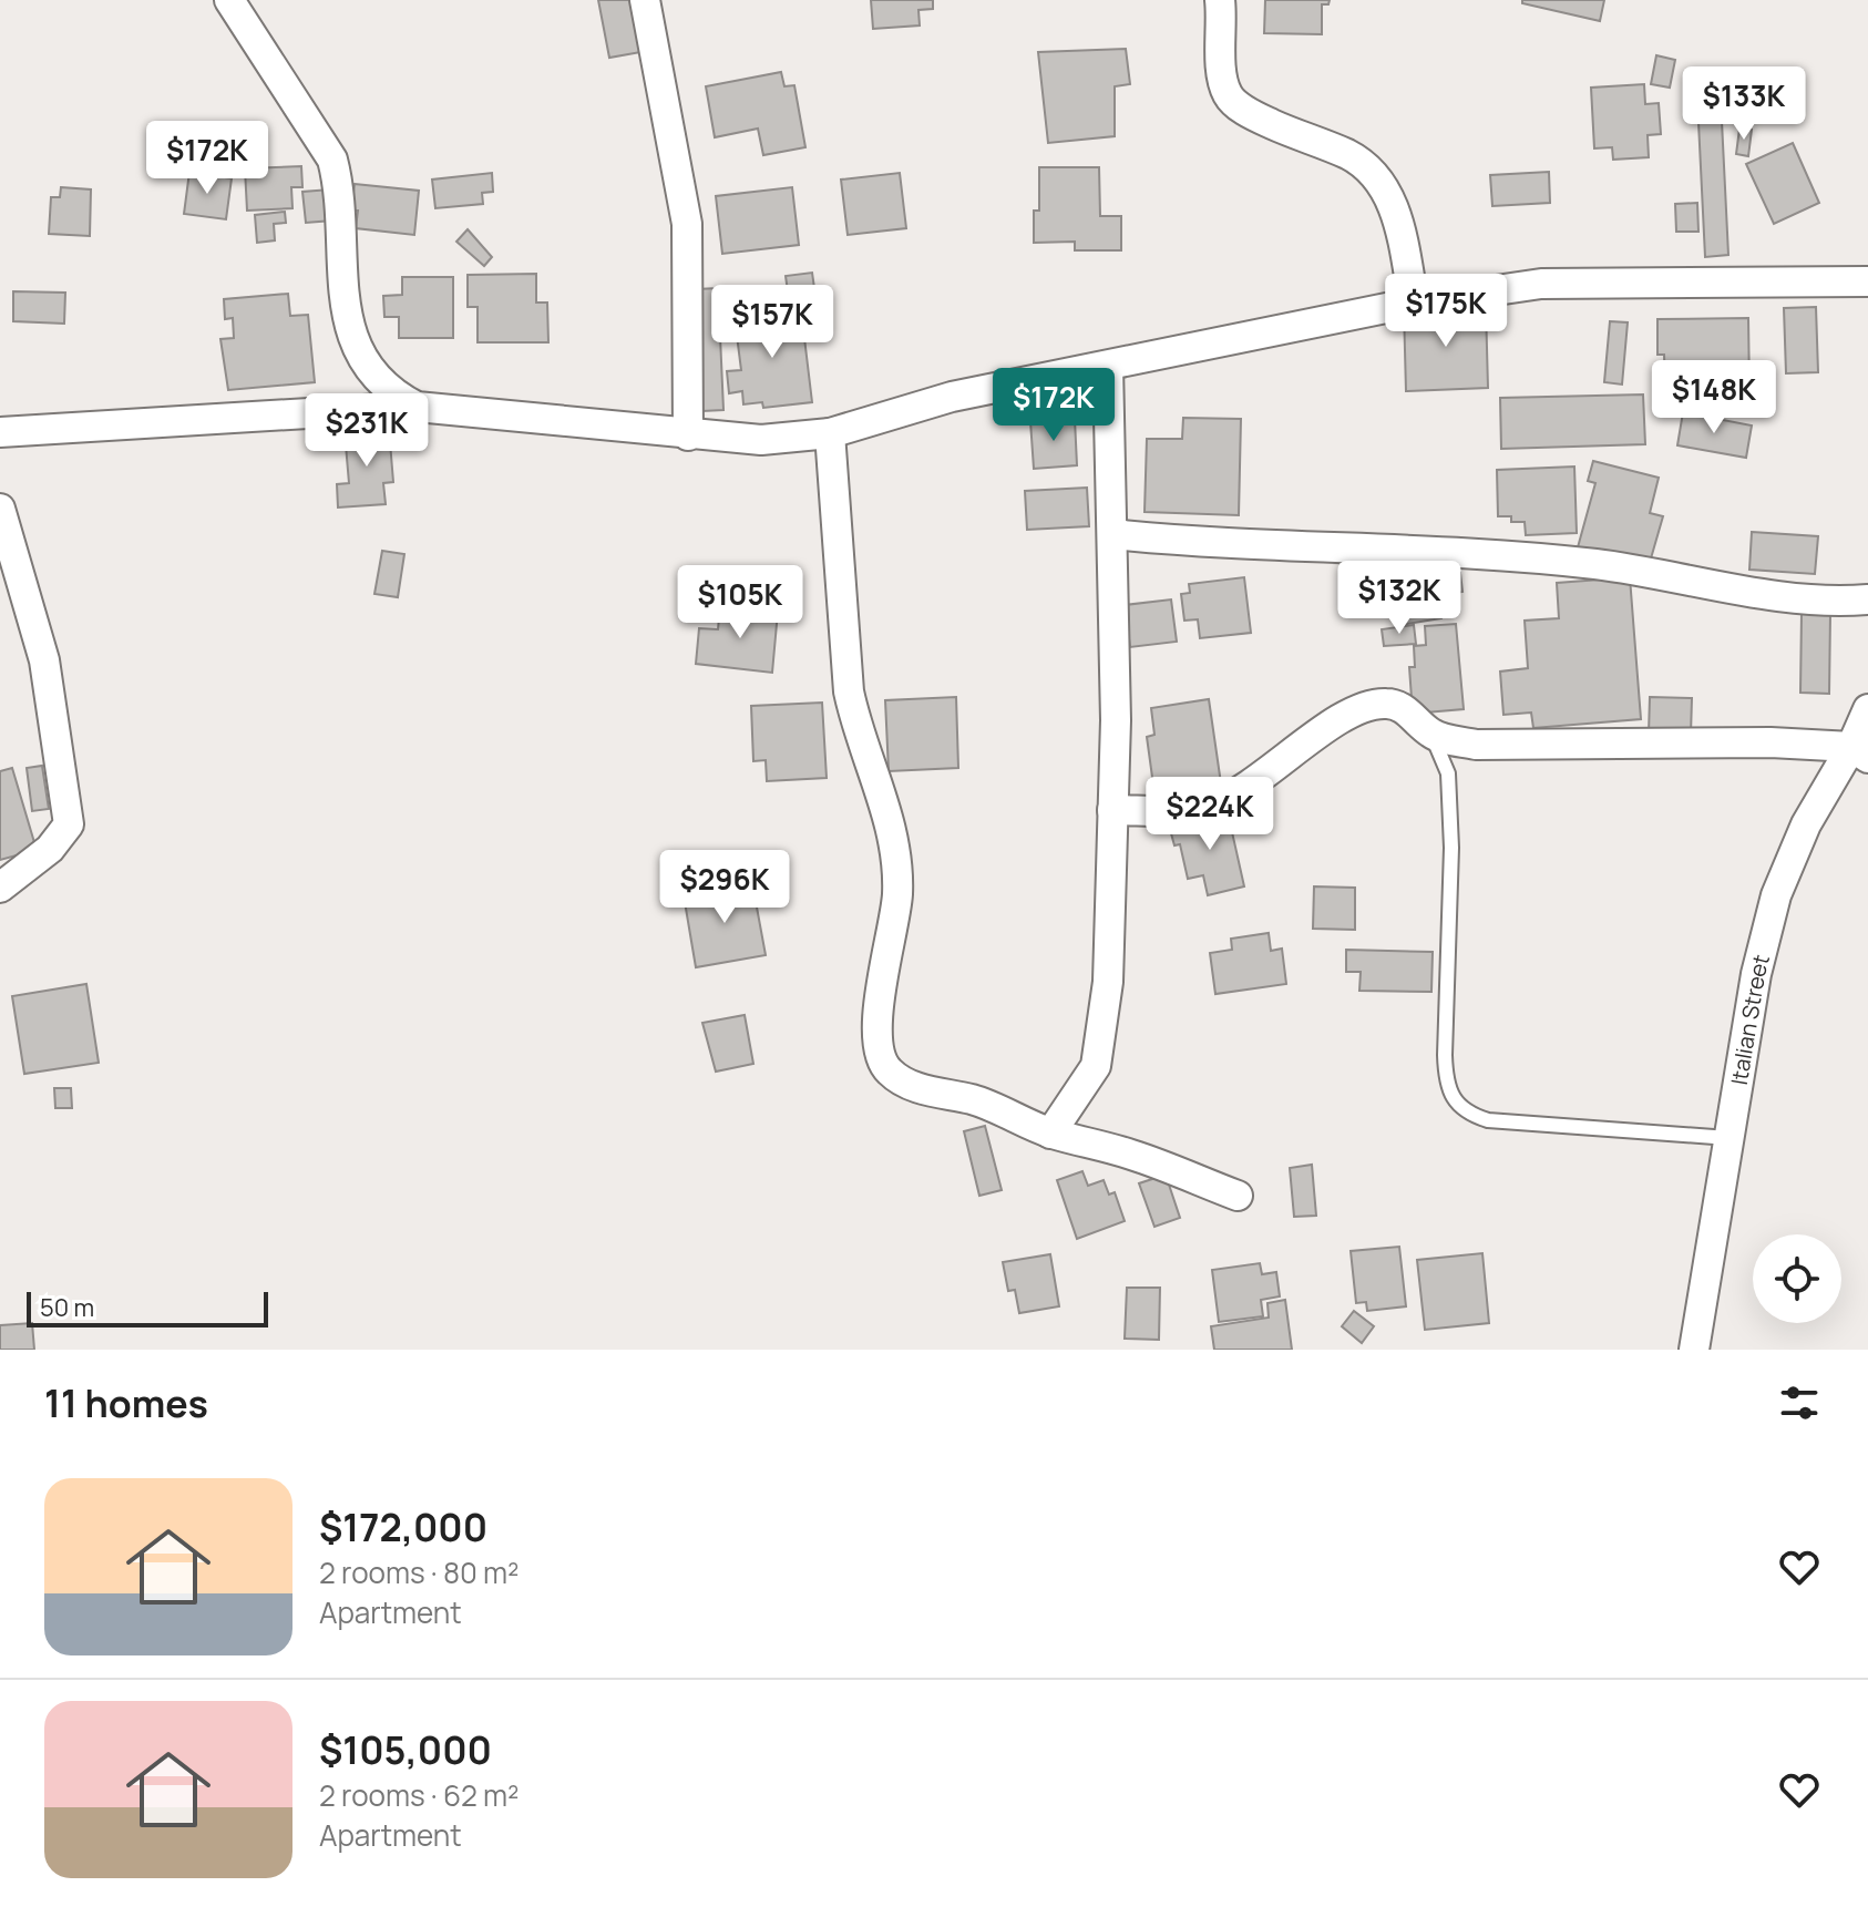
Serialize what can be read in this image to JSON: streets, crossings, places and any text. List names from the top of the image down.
{
  "streets": {
    "street": ["Italian Street"]
  },
  "scale_bar": "50 m",
  "page": {
    "price": [
      "$133K",
      "$172K",
      "$175K",
      "$157K",
      "$148K",
      "$172K",
      "$231K",
      "$132K",
      "$105K",
      "$224K",
      "$296K"
    ],
    "scale": "50 m",
    "heading": "11 homes",
    "list": [
      {
        "name": "$172,000",
        "note": "2 rooms · 80 m² · Apartment"
      },
      {
        "name": "$105,000",
        "note": "2 rooms · 62 m² · Apartment"
      }
    ]
  }
}
